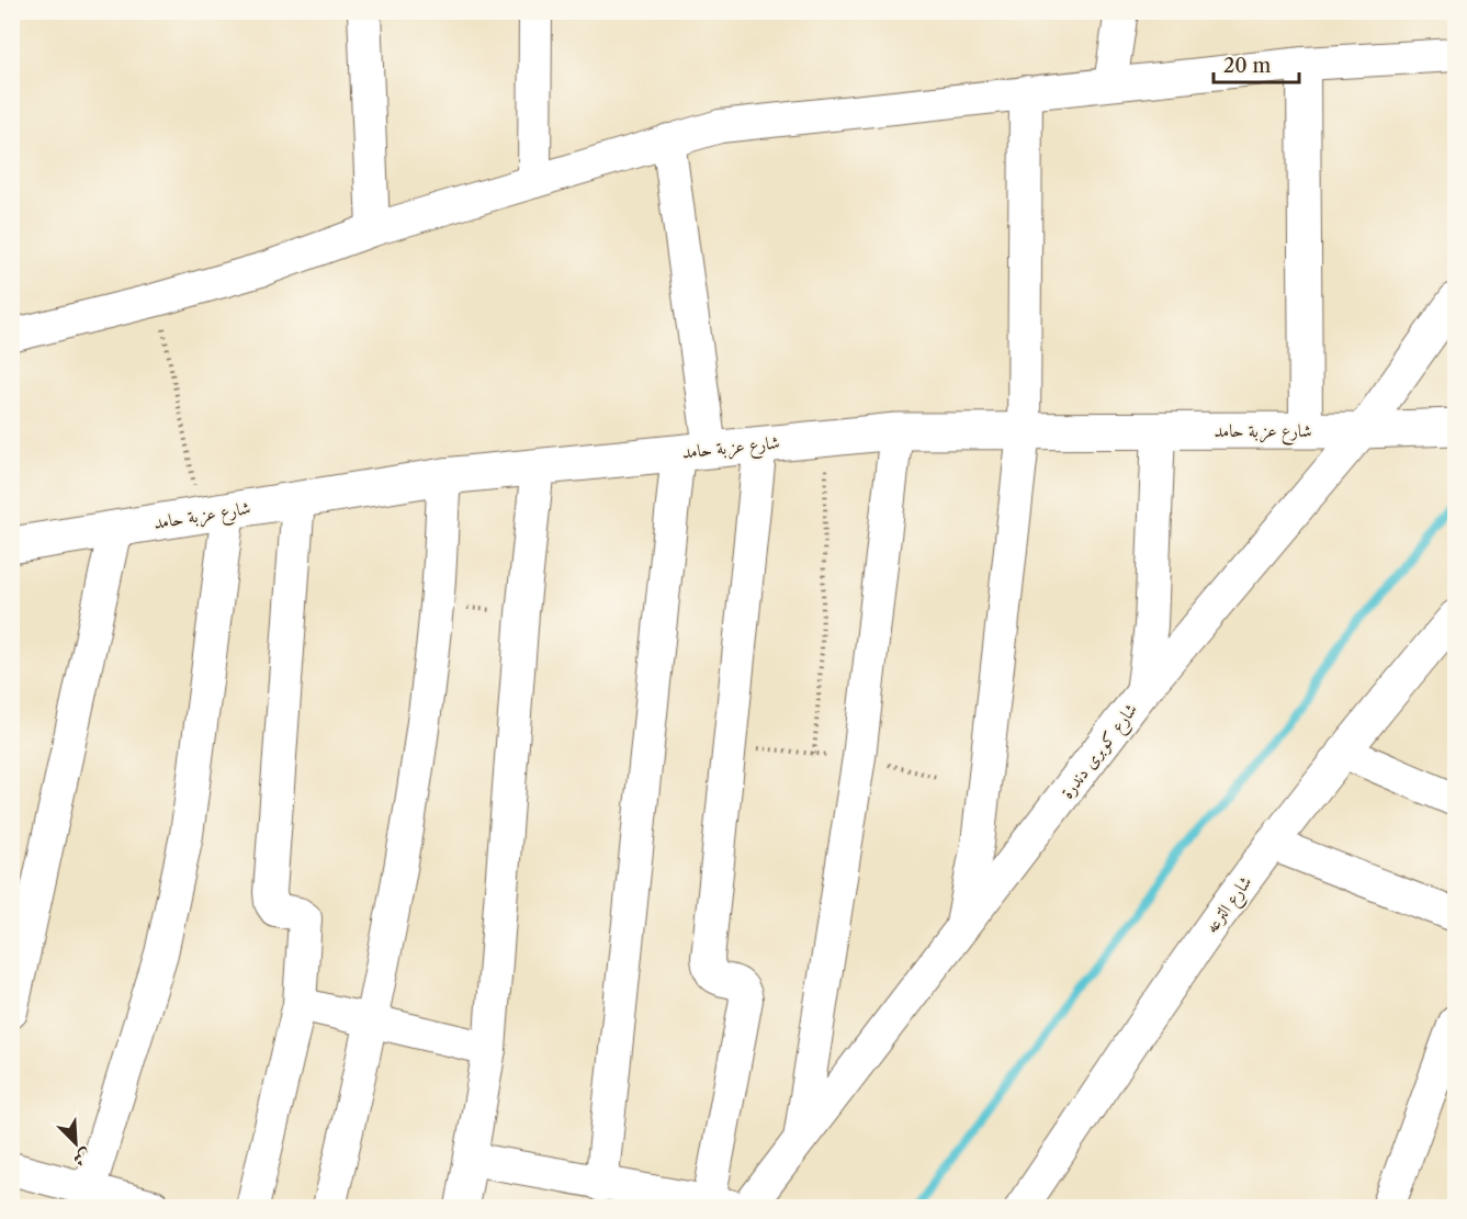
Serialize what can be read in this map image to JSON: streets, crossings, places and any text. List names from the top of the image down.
{
  "streets": {
    "street": ["شارع عزبة حامد", "شارع كوبرى دندرة", "شارع الترعه"]
  },
  "crossings": [
    ["شارع عزبة حامد", "شارع كوبرى دندرة"]
  ],
  "scale_bar": "20 m",
  "north": "bottom right"
}
